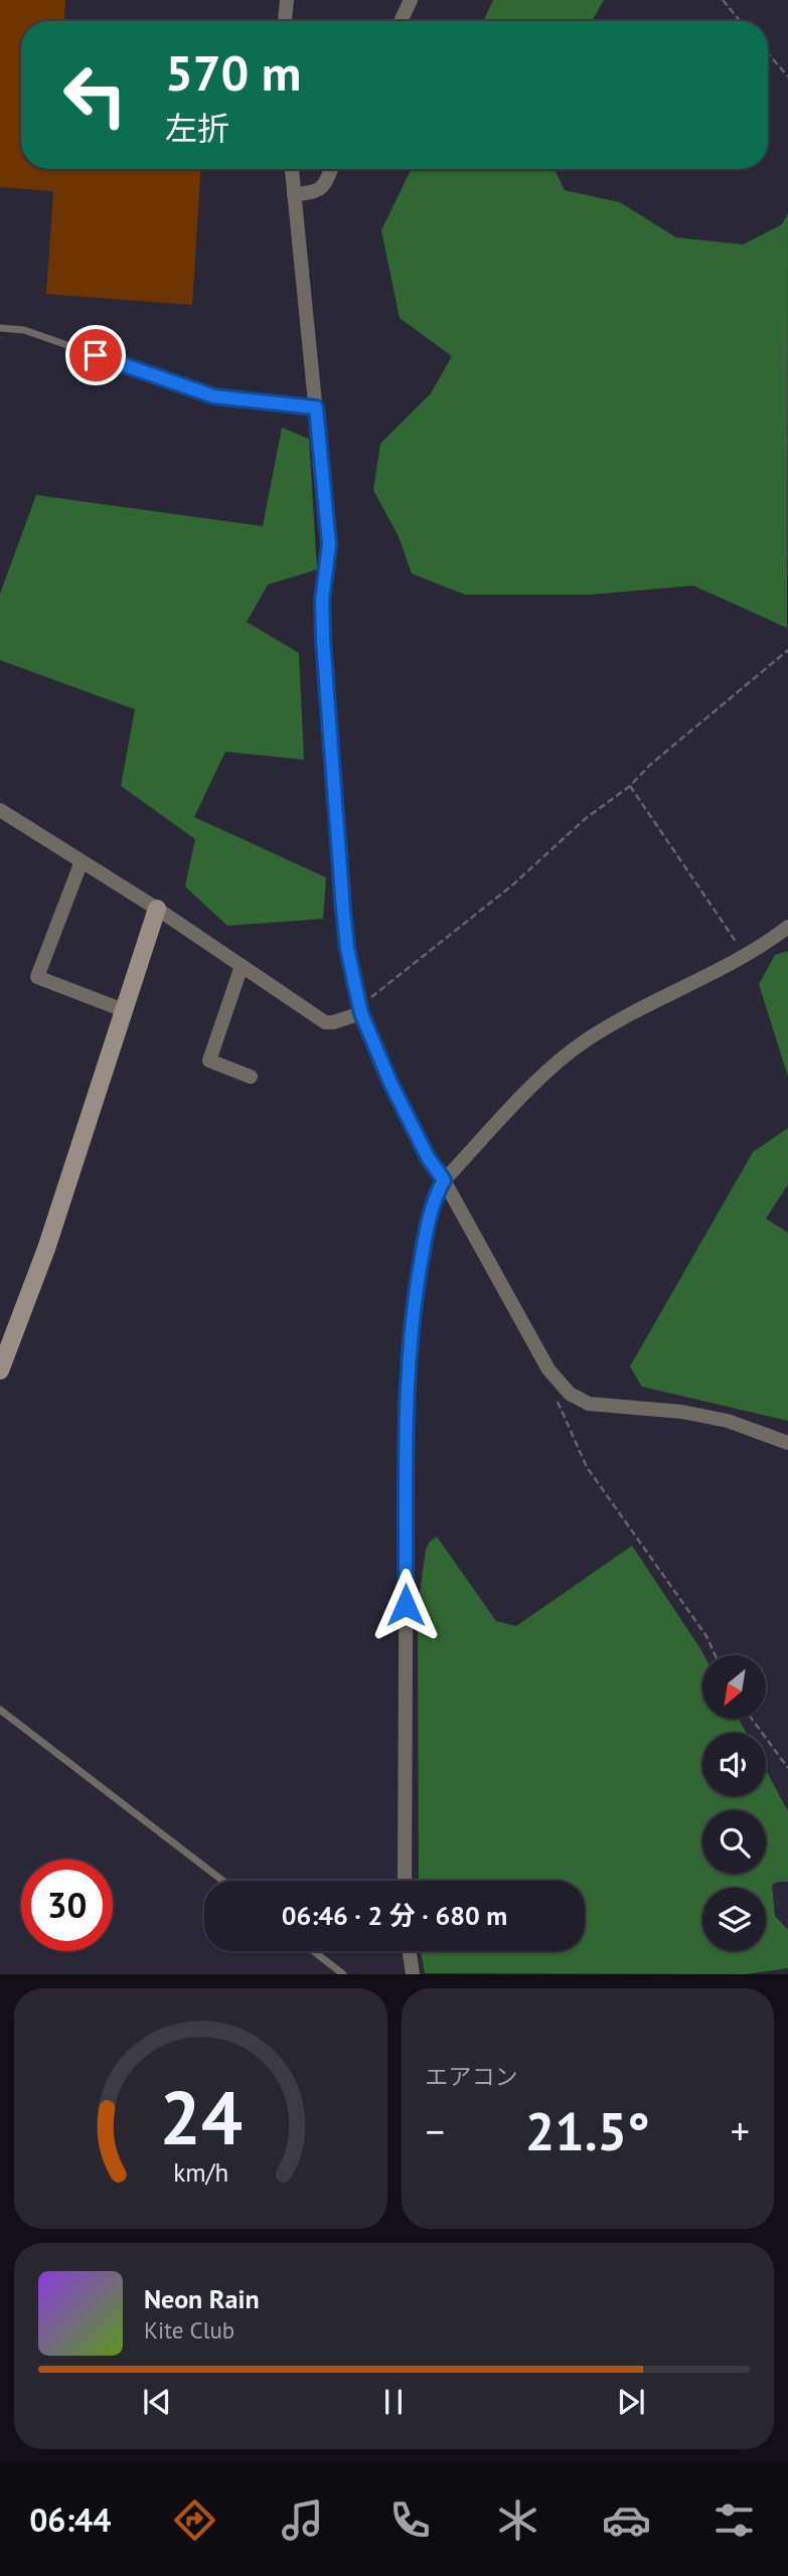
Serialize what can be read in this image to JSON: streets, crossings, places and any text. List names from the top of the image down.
{
  "north": "bottom left",
  "page": {
    "turn": ["570 m", "左折"],
    "limit": "30",
    "trip": "06:46 · 2 分 · 680 m",
    "tile": "エアコン",
    "heat": ["−", "21.5°", "+"],
    "song": ["Neon Rain", "Kite Club"],
    "tabs": "06:44",
    "gauge": ["24", "km/h"]
  }
}
